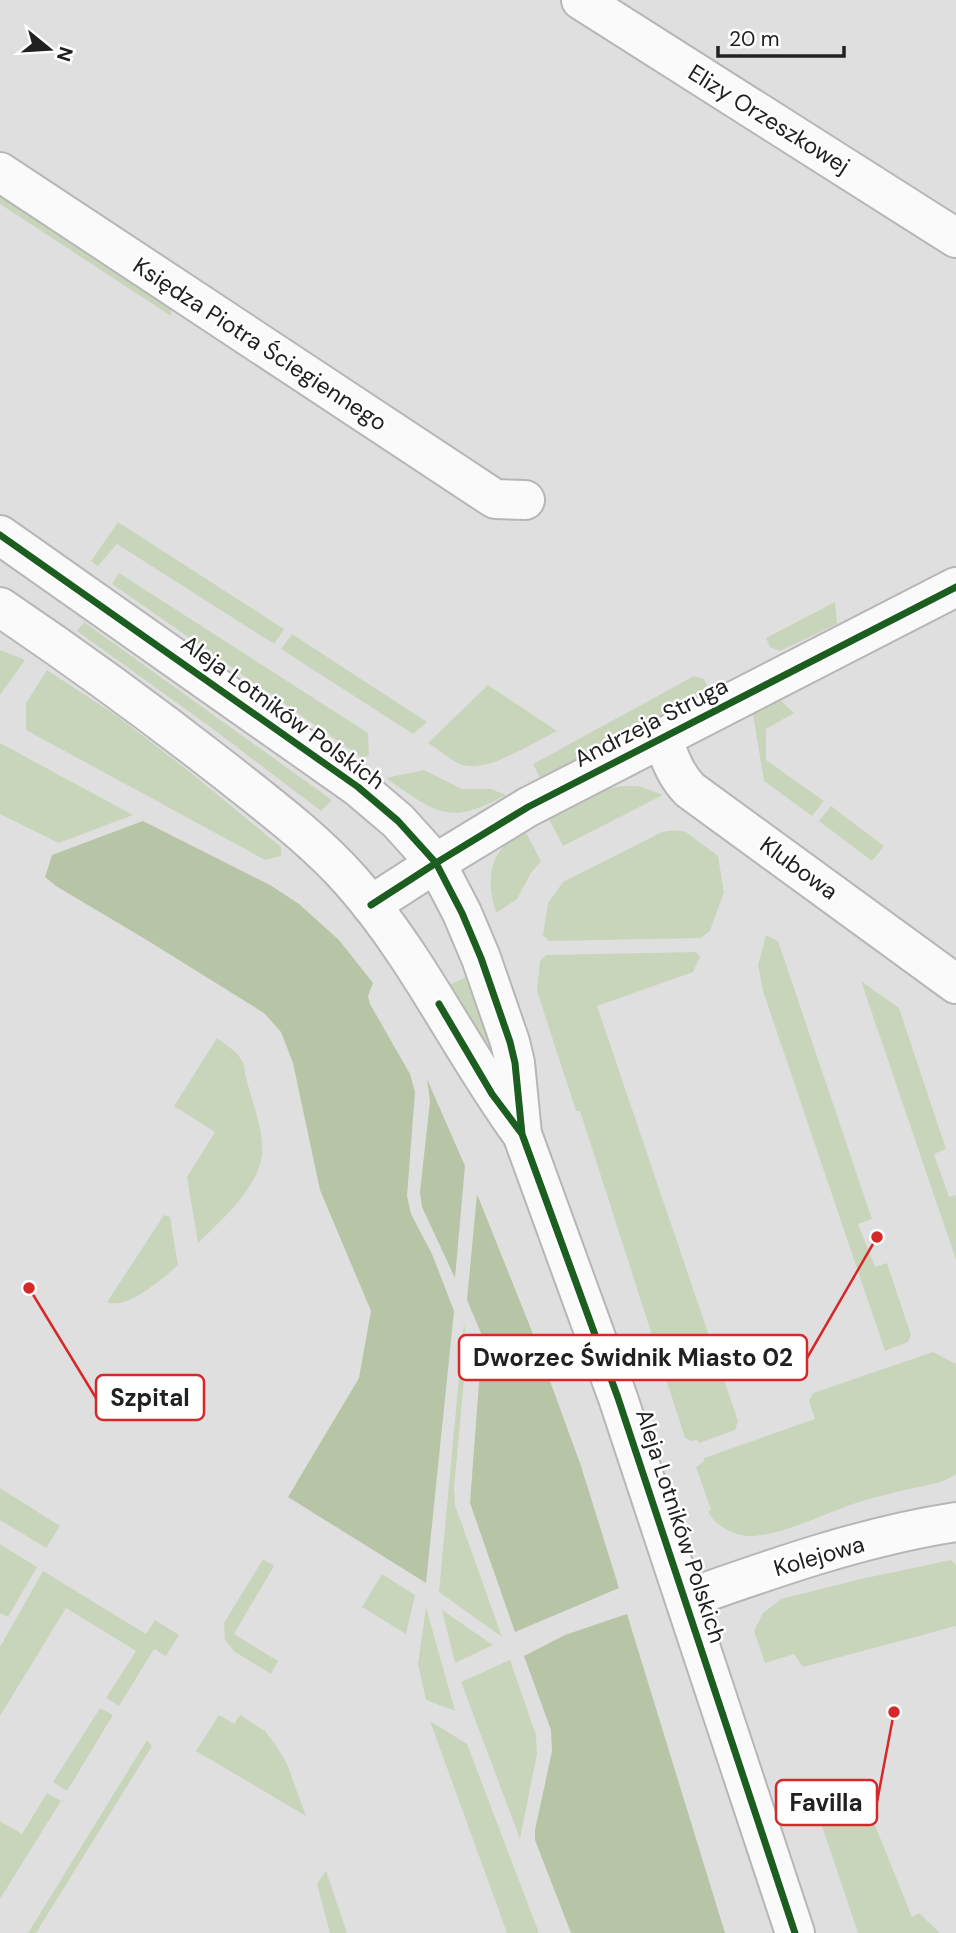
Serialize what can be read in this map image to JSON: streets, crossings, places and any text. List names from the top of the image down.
{
  "streets": {
    "street": [
      "Elizy Orzeszkowej",
      "Księdza Piotra Ściegiennego",
      "Aleja Lotników Polskich",
      "Andrzeja Struga",
      "Klubowa",
      "Kolejowa"
    ]
  },
  "crossings": [
    ["Aleja Lotników Polskich", "Andrzeja Struga"],
    ["Aleja Lotników Polskich", "Kolejowa"],
    ["Andrzeja Struga", "Klubowa"]
  ],
  "places": ["Dworzec Świdnik Miasto 02", "Szpital", "Favilla"],
  "scale_bar": "20 m",
  "north": "right"
}
